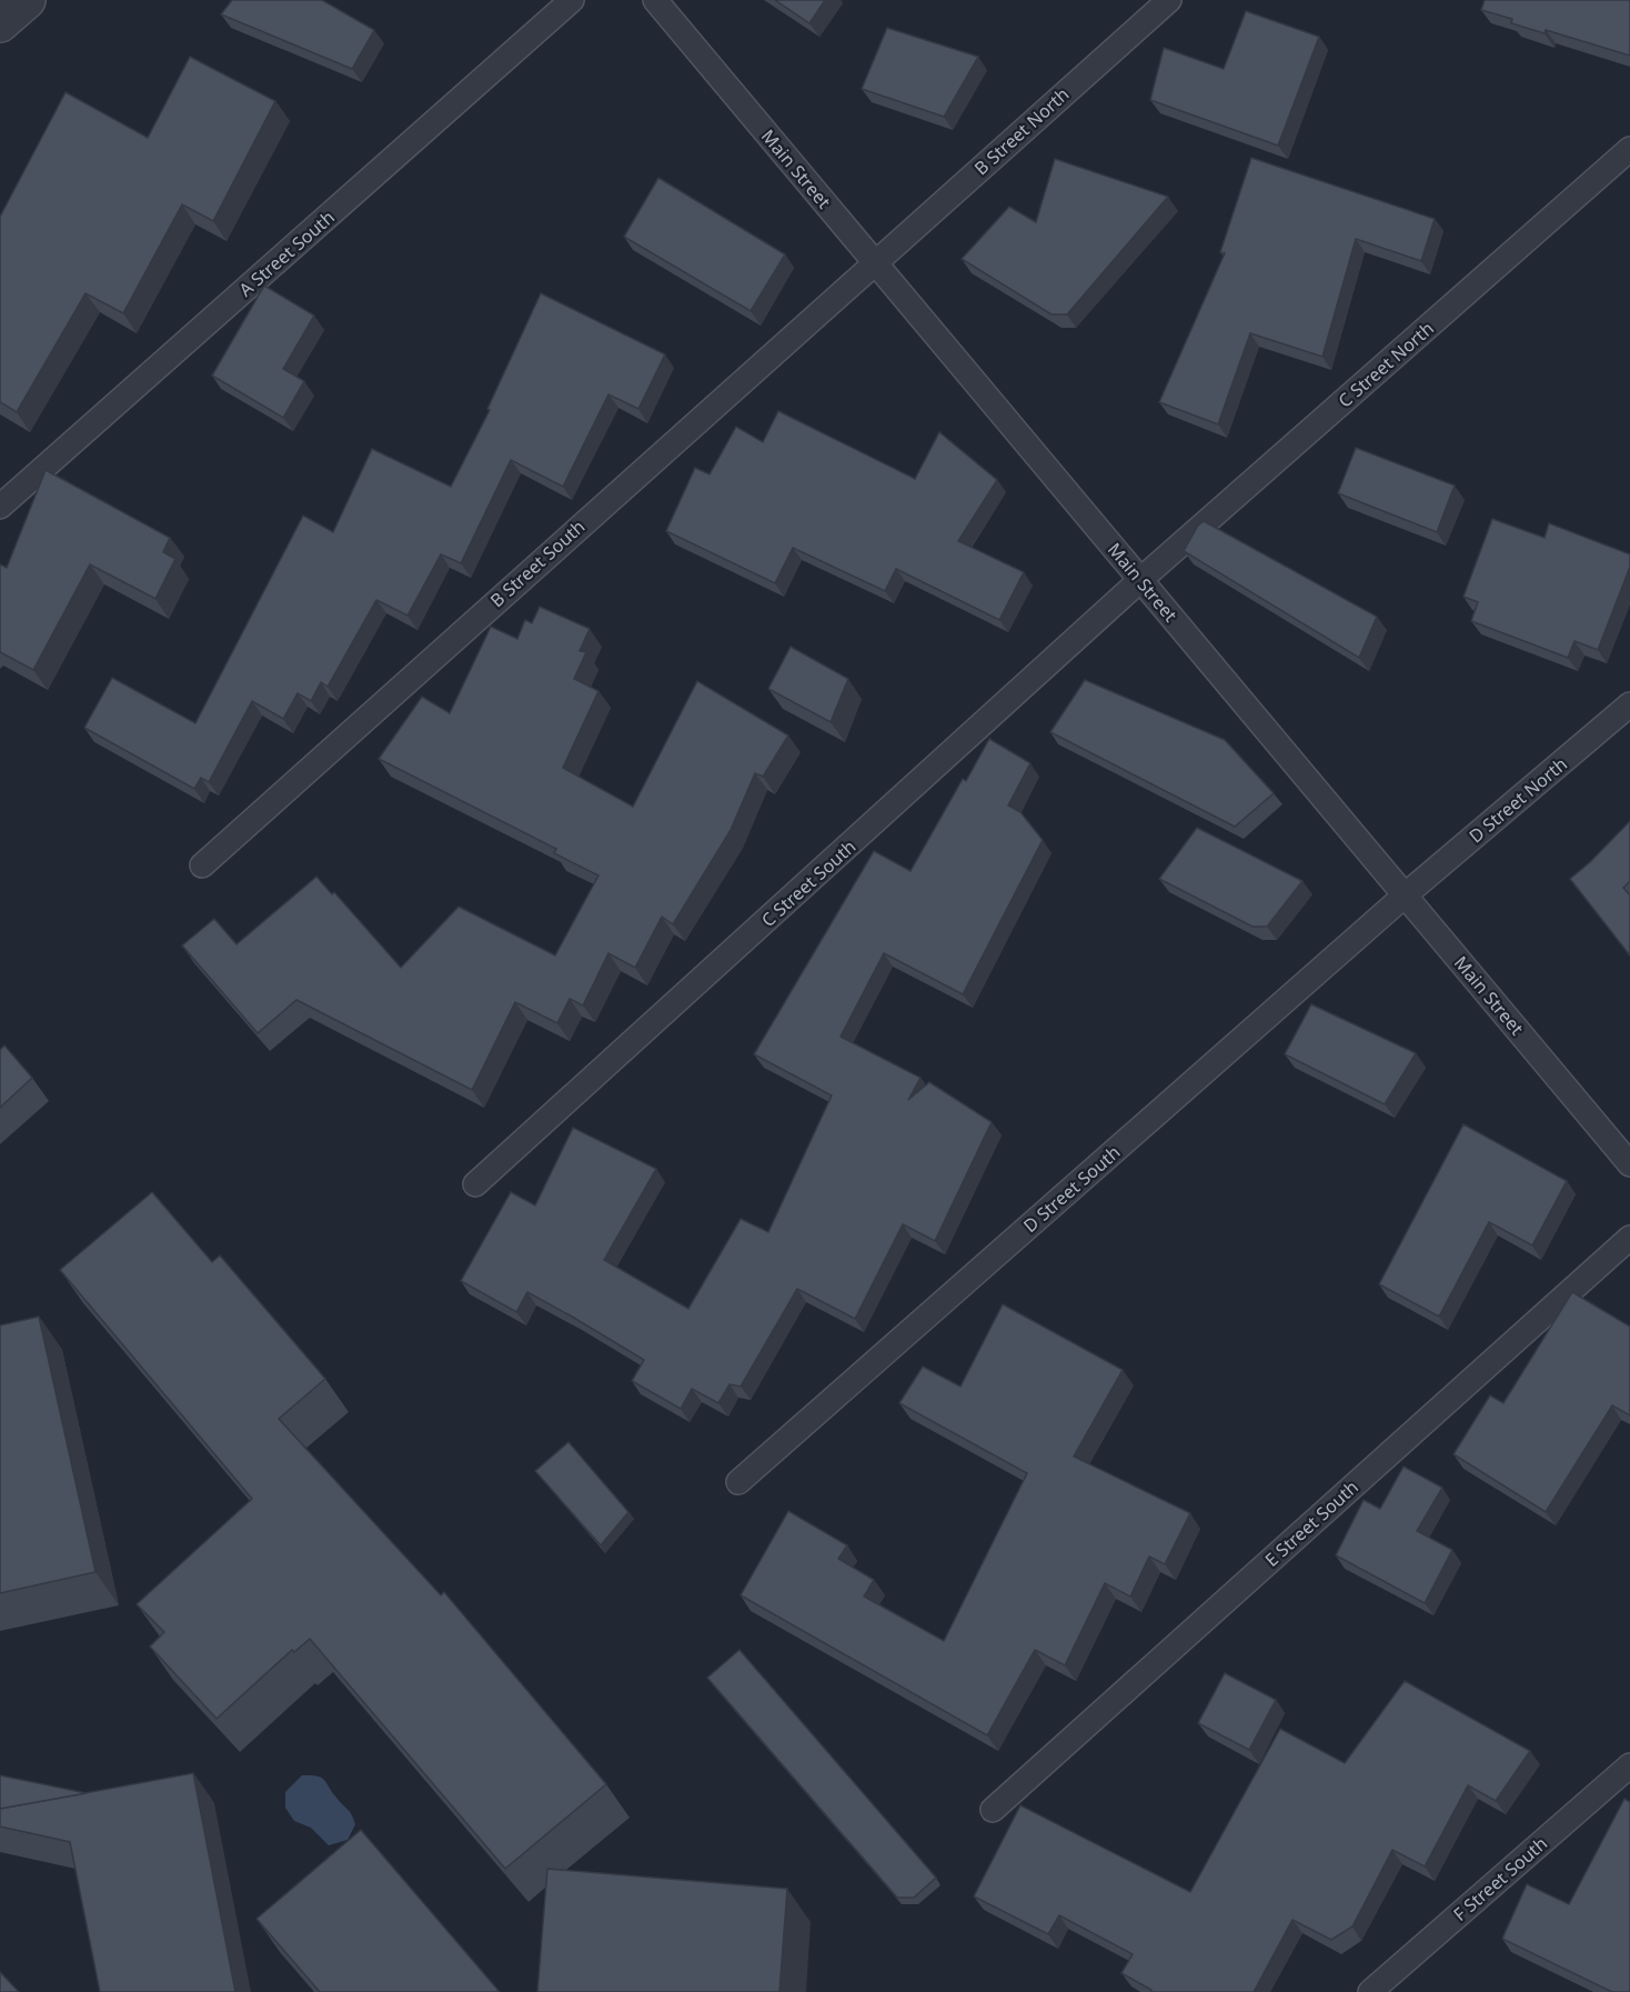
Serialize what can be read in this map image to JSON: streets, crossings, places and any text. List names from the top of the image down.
{
  "streets": {
    "lane": [
      "B Street North",
      "Main Street",
      "A Street South",
      "C Street North",
      "B Street South",
      "D Street North",
      "C Street South",
      "D Street South",
      "E Street South",
      "F Street South"
    ]
  },
  "crossings": [
    ["B Street North", "Main Street"],
    ["B Street North", "B Street South"],
    ["Main Street", "C Street North"],
    ["Main Street", "B Street South"],
    ["Main Street", "D Street North"],
    ["Main Street", "C Street South"],
    ["Main Street", "D Street South"],
    ["C Street North", "C Street South"],
    ["D Street North", "D Street South"]
  ]
}
